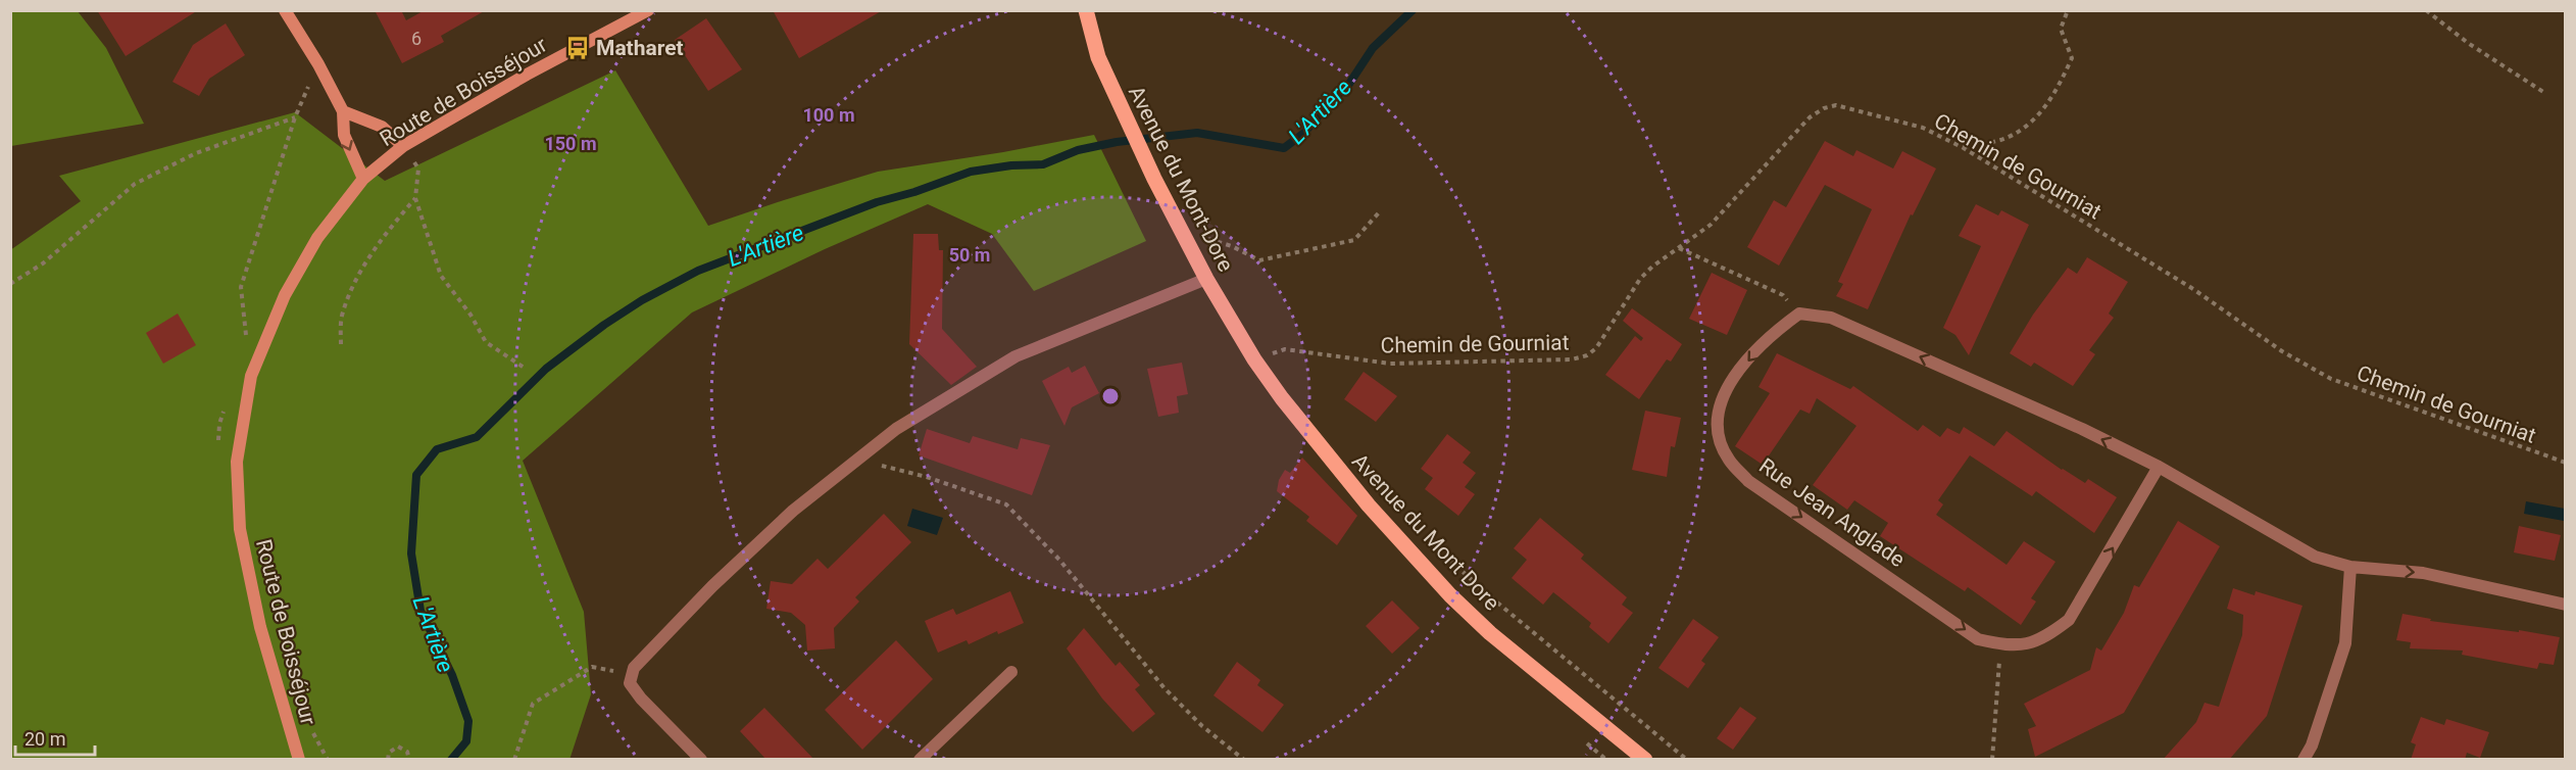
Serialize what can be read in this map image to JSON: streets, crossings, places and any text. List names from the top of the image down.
{
  "streets": {
    "main road": ["Avenue du Mont-Dore", "Avenue du Mont Dore"],
    "street": ["Route de Boisséjour", "Rue Jean Anglade"],
    "path": ["Chemin de Gourniat"]
  },
  "crossings": [
    ["Chemin de Gourniat", "Avenue du Mont-Dore"],
    ["Chemin de Gourniat", "Avenue du Mont Dore"],
    ["Avenue du Mont-Dore", "Avenue du Mont Dore"]
  ],
  "water": ["L'Artière"],
  "places": {
    "bus stop": ["Matharet"]
  },
  "house_numbers": ["6"],
  "scale_bar": "20 m",
  "rings": ["100 m", "150 m", "50 m"]
}
